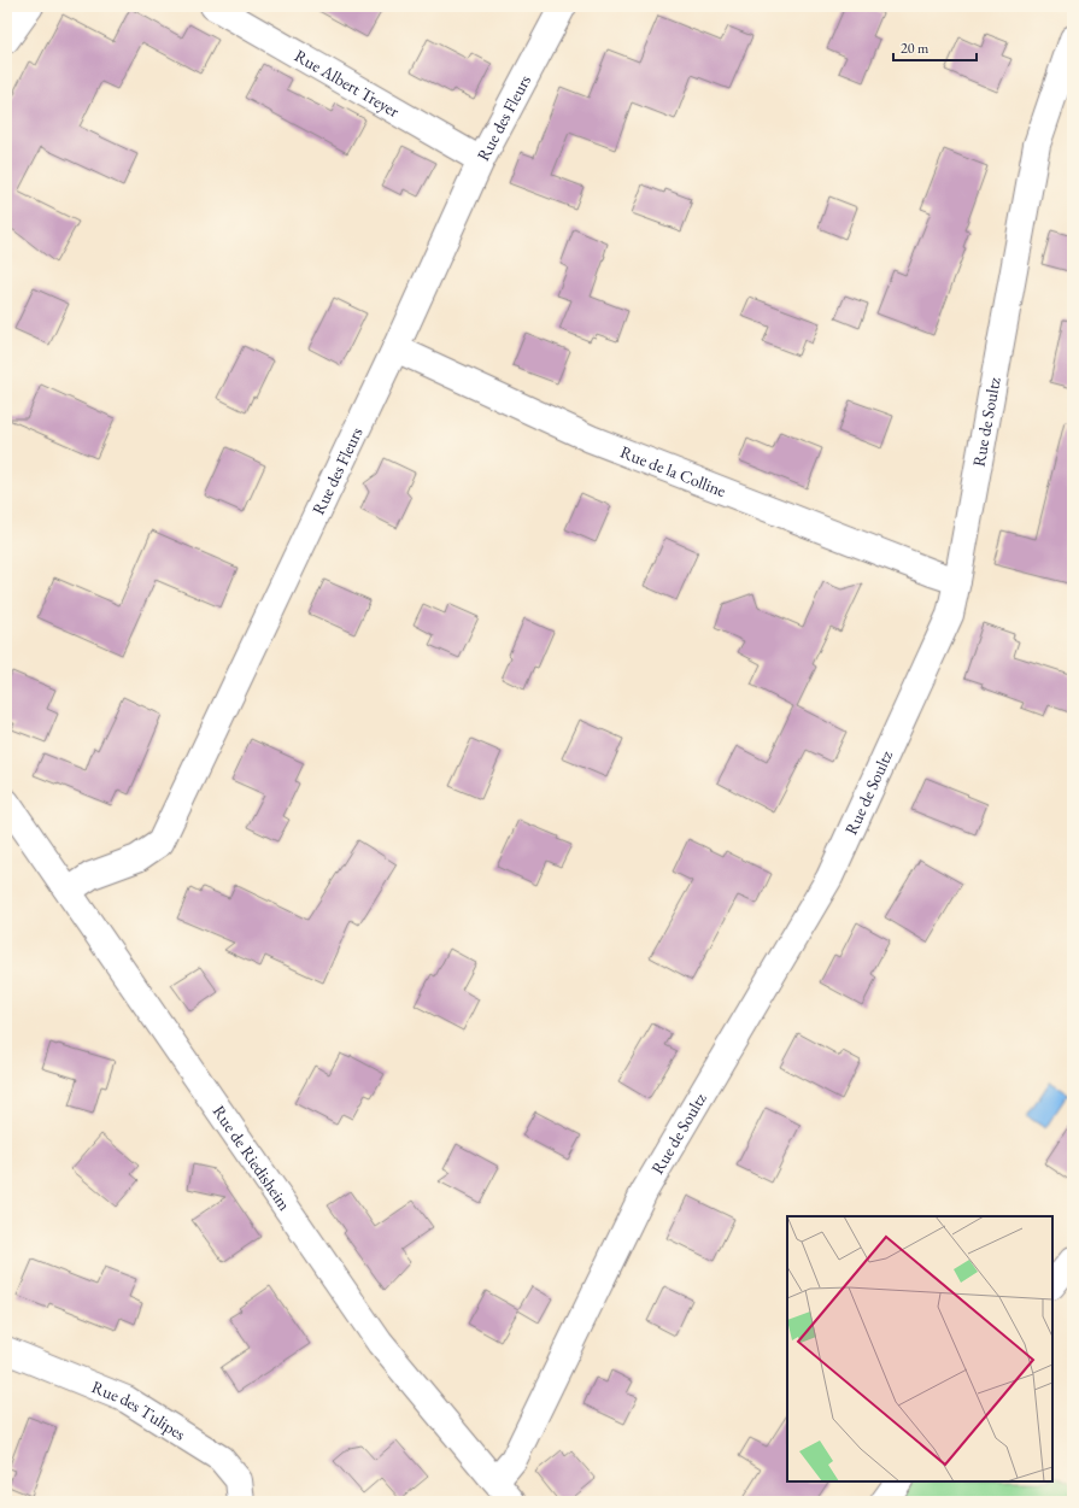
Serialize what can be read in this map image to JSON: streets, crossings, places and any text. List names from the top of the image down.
{
  "streets": {
    "street": [
      "Rue Albert Treyer",
      "Rue des Fleurs",
      "Rue de Soultz",
      "Rue de la Colline",
      "Rue de Riedisheim",
      "Rue des Tulipes"
    ]
  },
  "crossings": [
    ["Rue Albert Treyer", "Rue des Fleurs"],
    ["Rue des Fleurs", "Rue de la Colline"],
    ["Rue des Fleurs", "Rue de Riedisheim"],
    ["Rue de Soultz", "Rue de la Colline"],
    ["Rue de Soultz", "Rue de Riedisheim"]
  ],
  "scale_bar": "20 m"
}
